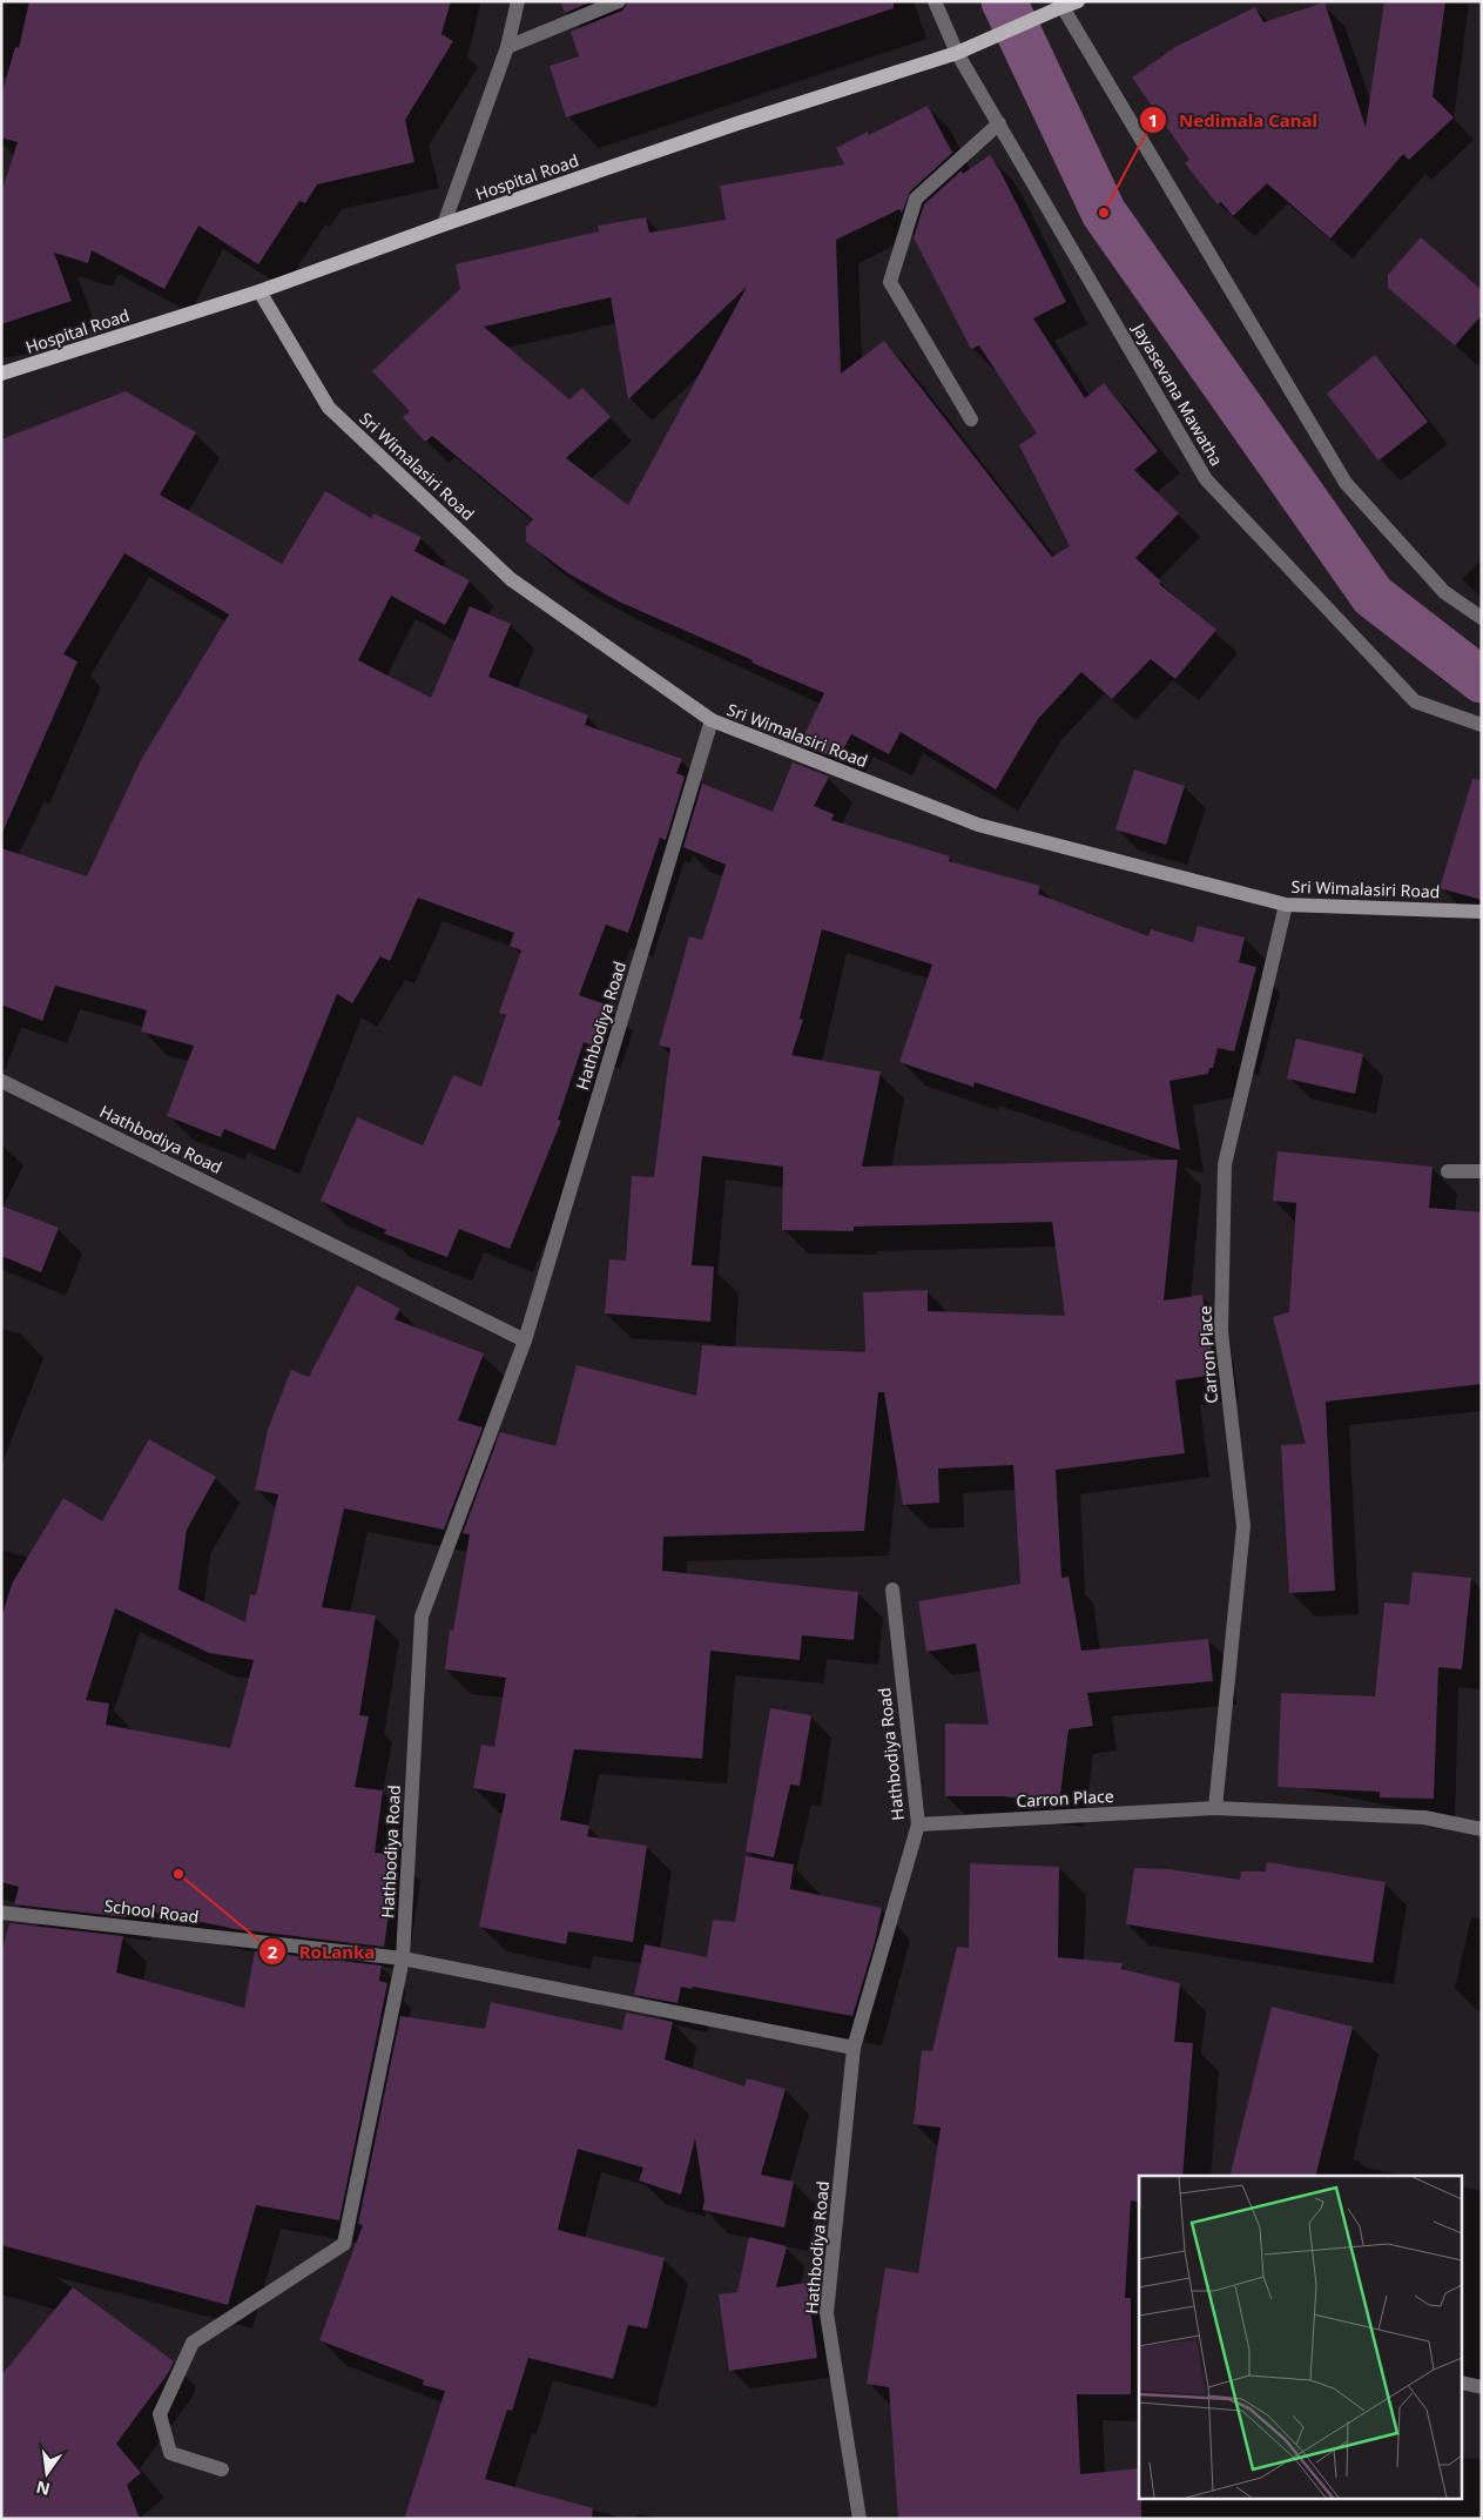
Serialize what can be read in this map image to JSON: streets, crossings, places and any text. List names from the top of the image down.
{
  "streets": {
    "main road": ["Hospital Road"],
    "street": [
      "Jayasevana Mawatha",
      "Sri Wimalasiri Road",
      "Hathbodiya Road",
      "Carron Place",
      "School Road"
    ]
  },
  "crossings": [
    ["Hospital Road", "Jayasevana Mawatha"],
    ["Hospital Road", "Sri Wimalasiri Road"],
    ["Sri Wimalasiri Road", "Hathbodiya Road"],
    ["Sri Wimalasiri Road", "Carron Place"],
    ["Hathbodiya Road", "Carron Place"],
    ["Hathbodiya Road", "School Road"]
  ],
  "places": ["Nedimala Canal", "RoLanka"],
  "north": "bottom"
}
